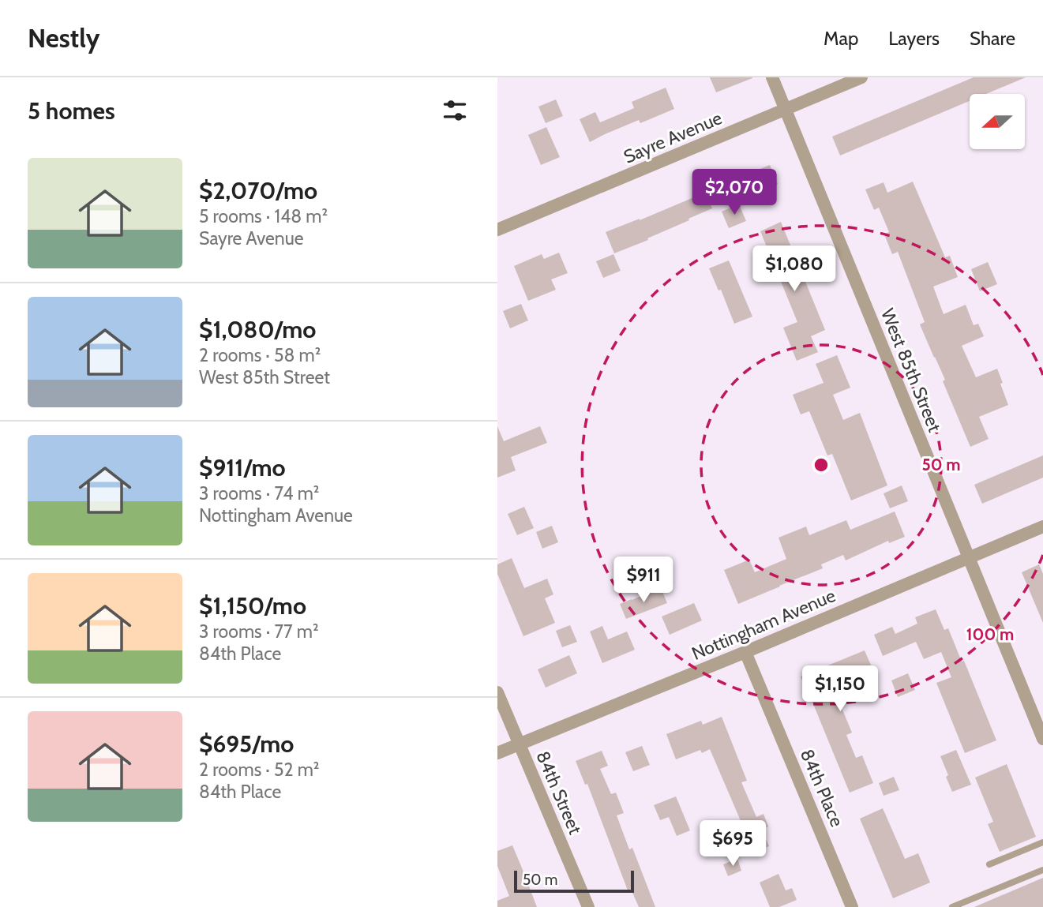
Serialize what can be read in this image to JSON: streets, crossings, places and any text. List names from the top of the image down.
{
  "streets": {
    "street": [
      "Sayre Avenue",
      "West 85th Street",
      "Nottingham Avenue",
      "84th Place",
      "84th Street"
    ]
  },
  "crossings": [
    ["Sayre Avenue", "West 85th Street"],
    ["West 85th Street", "Nottingham Avenue"],
    ["Nottingham Avenue", "84th Place"],
    ["Nottingham Avenue", "84th Street"]
  ],
  "scale_bar": "50 m",
  "north": "left",
  "page": {
    "header": "Nestly",
    "nav": ["Map", "Layers", "Share"],
    "heading": "5 homes",
    "list": [
      {
        "name": "$2,070/mo",
        "note": "5 rooms · 148 m² · Sayre Avenue"
      },
      {
        "name": "$1,080/mo",
        "note": "2 rooms · 58 m² · West 85th Street"
      },
      {
        "name": "$911/mo",
        "note": "3 rooms · 74 m² · Nottingham Avenue"
      },
      {
        "name": "$1,150/mo",
        "note": "3 rooms · 77 m² · 84th Place"
      },
      {
        "name": "$695/mo",
        "note": "2 rooms · 52 m² · 84th Place"
      }
    ],
    "price": [
      "$2,070",
      "$1,080",
      "$911",
      "$1,150",
      "$695"
    ],
    "scale": "50 m"
  },
  "rings": ["50 m", "100 m"]
}
